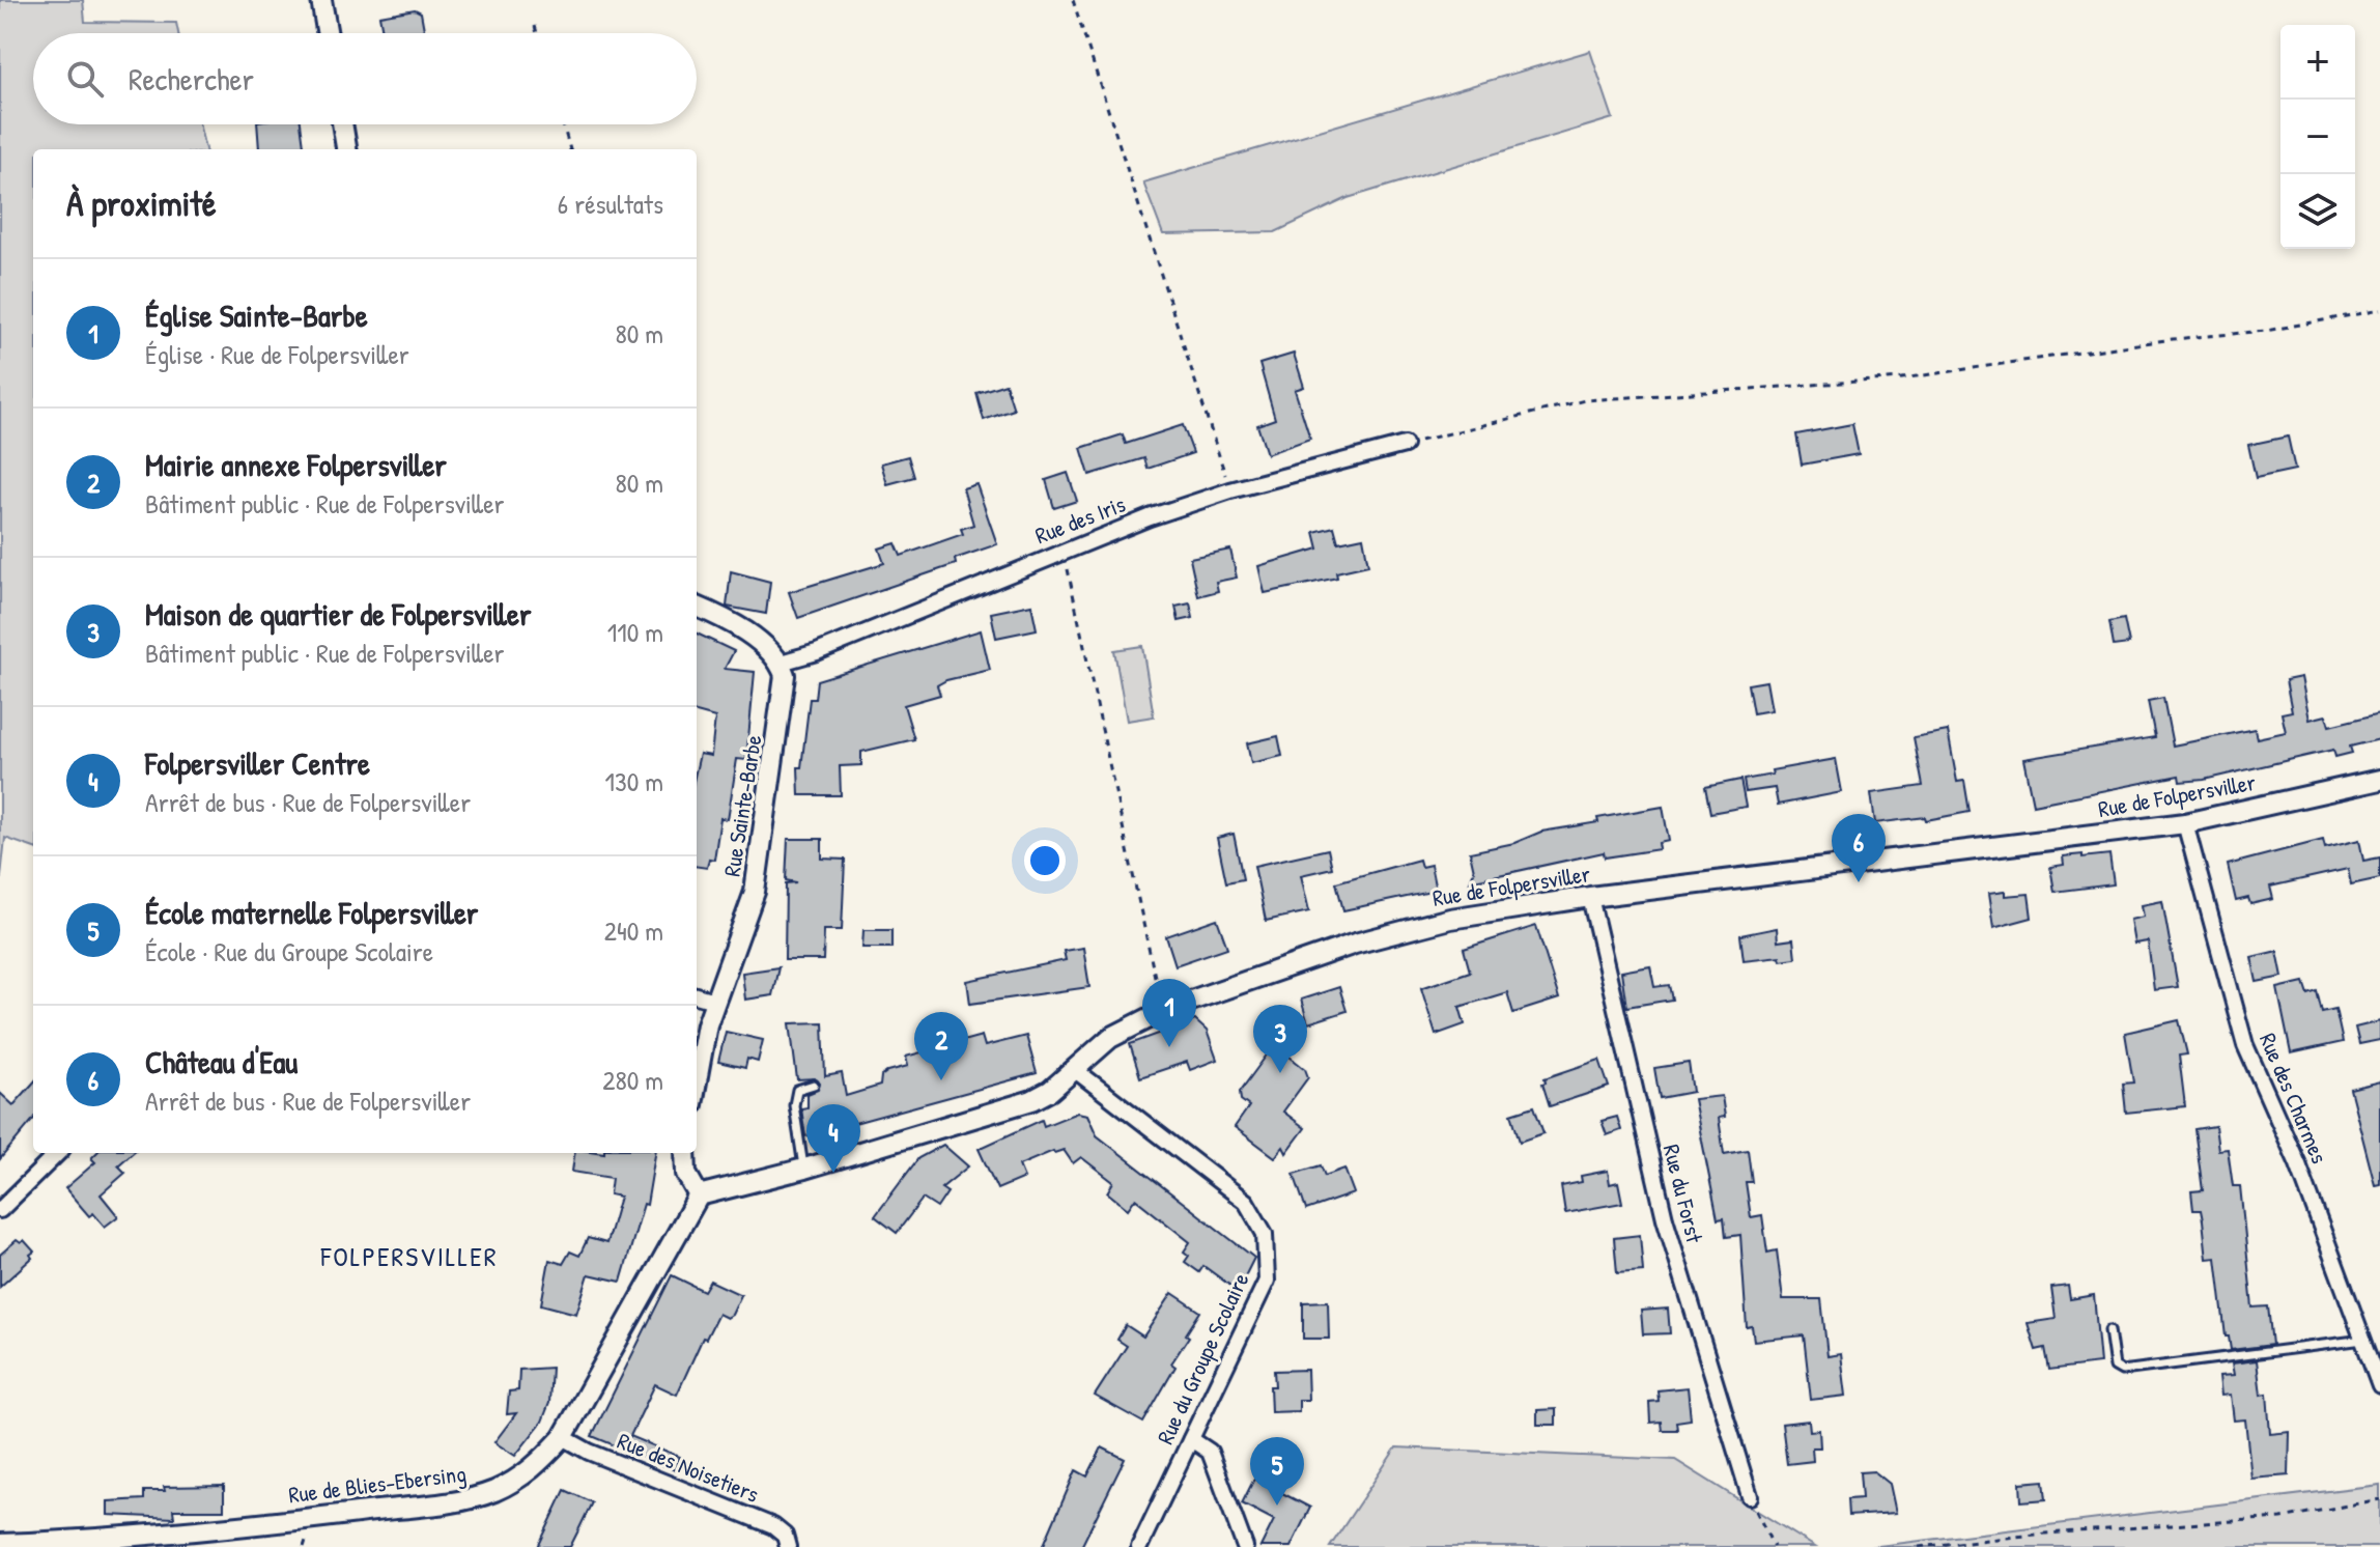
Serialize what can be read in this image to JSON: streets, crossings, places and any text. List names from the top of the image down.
{
  "streets": {
    "street": [
      "Rue des Iris",
      "Rue de Folpersviller",
      "Rue Sainte-Barbe",
      "Rue des Charmes",
      "Rue du Forst",
      "Rue du Groupe Scolaire",
      "Rue des Noisetiers",
      "Rue de Blies-Ebersing"
    ]
  },
  "crossings": [
    ["Rue des Iris", "Rue Sainte-Barbe"],
    ["Rue de Folpersviller", "Rue des Charmes"],
    ["Rue de Folpersviller", "Rue du Forst"],
    ["Rue de Folpersviller", "Rue du Groupe Scolaire"],
    ["Rue de Folpersviller", "Rue de Blies-Ebersing"],
    ["Rue des Noisetiers", "Rue de Blies-Ebersing"]
  ],
  "districts": ["FOLPERSVILLER"],
  "page": {
    "map_buttons": ["+", "−"],
    "search": "Rechercher",
    "heading": ["À proximité", "6 résultats"],
    "list": [
      {
        "mark": "1",
        "name": "Église Sainte-Barbe",
        "note": "Église · Rue de Folpersviller",
        "value": "80 m"
      },
      {
        "mark": "2",
        "name": "Mairie annexe Folpersviller",
        "note": "Bâtiment public · Rue de Folpersviller",
        "value": "80 m"
      },
      {
        "mark": "3",
        "name": "Maison de quartier de Folpersviller",
        "note": "Bâtiment public · Rue de Folpersviller",
        "value": "110 m"
      },
      {
        "mark": "4",
        "name": "Folpersviller Centre",
        "note": "Arrêt de bus · Rue de Folpersviller",
        "value": "130 m"
      },
      {
        "mark": "5",
        "name": "École maternelle Folpersviller",
        "note": "École · Rue du Groupe Scolaire",
        "value": "240 m"
      },
      {
        "mark": "6",
        "name": "Château d'Eau",
        "note": "Arrêt de bus · Rue de Folpersviller",
        "value": "280 m"
      }
    ],
    "pins": [
      "6",
      "1",
      "3",
      "2",
      "4",
      "5"
    ]
  }
}
